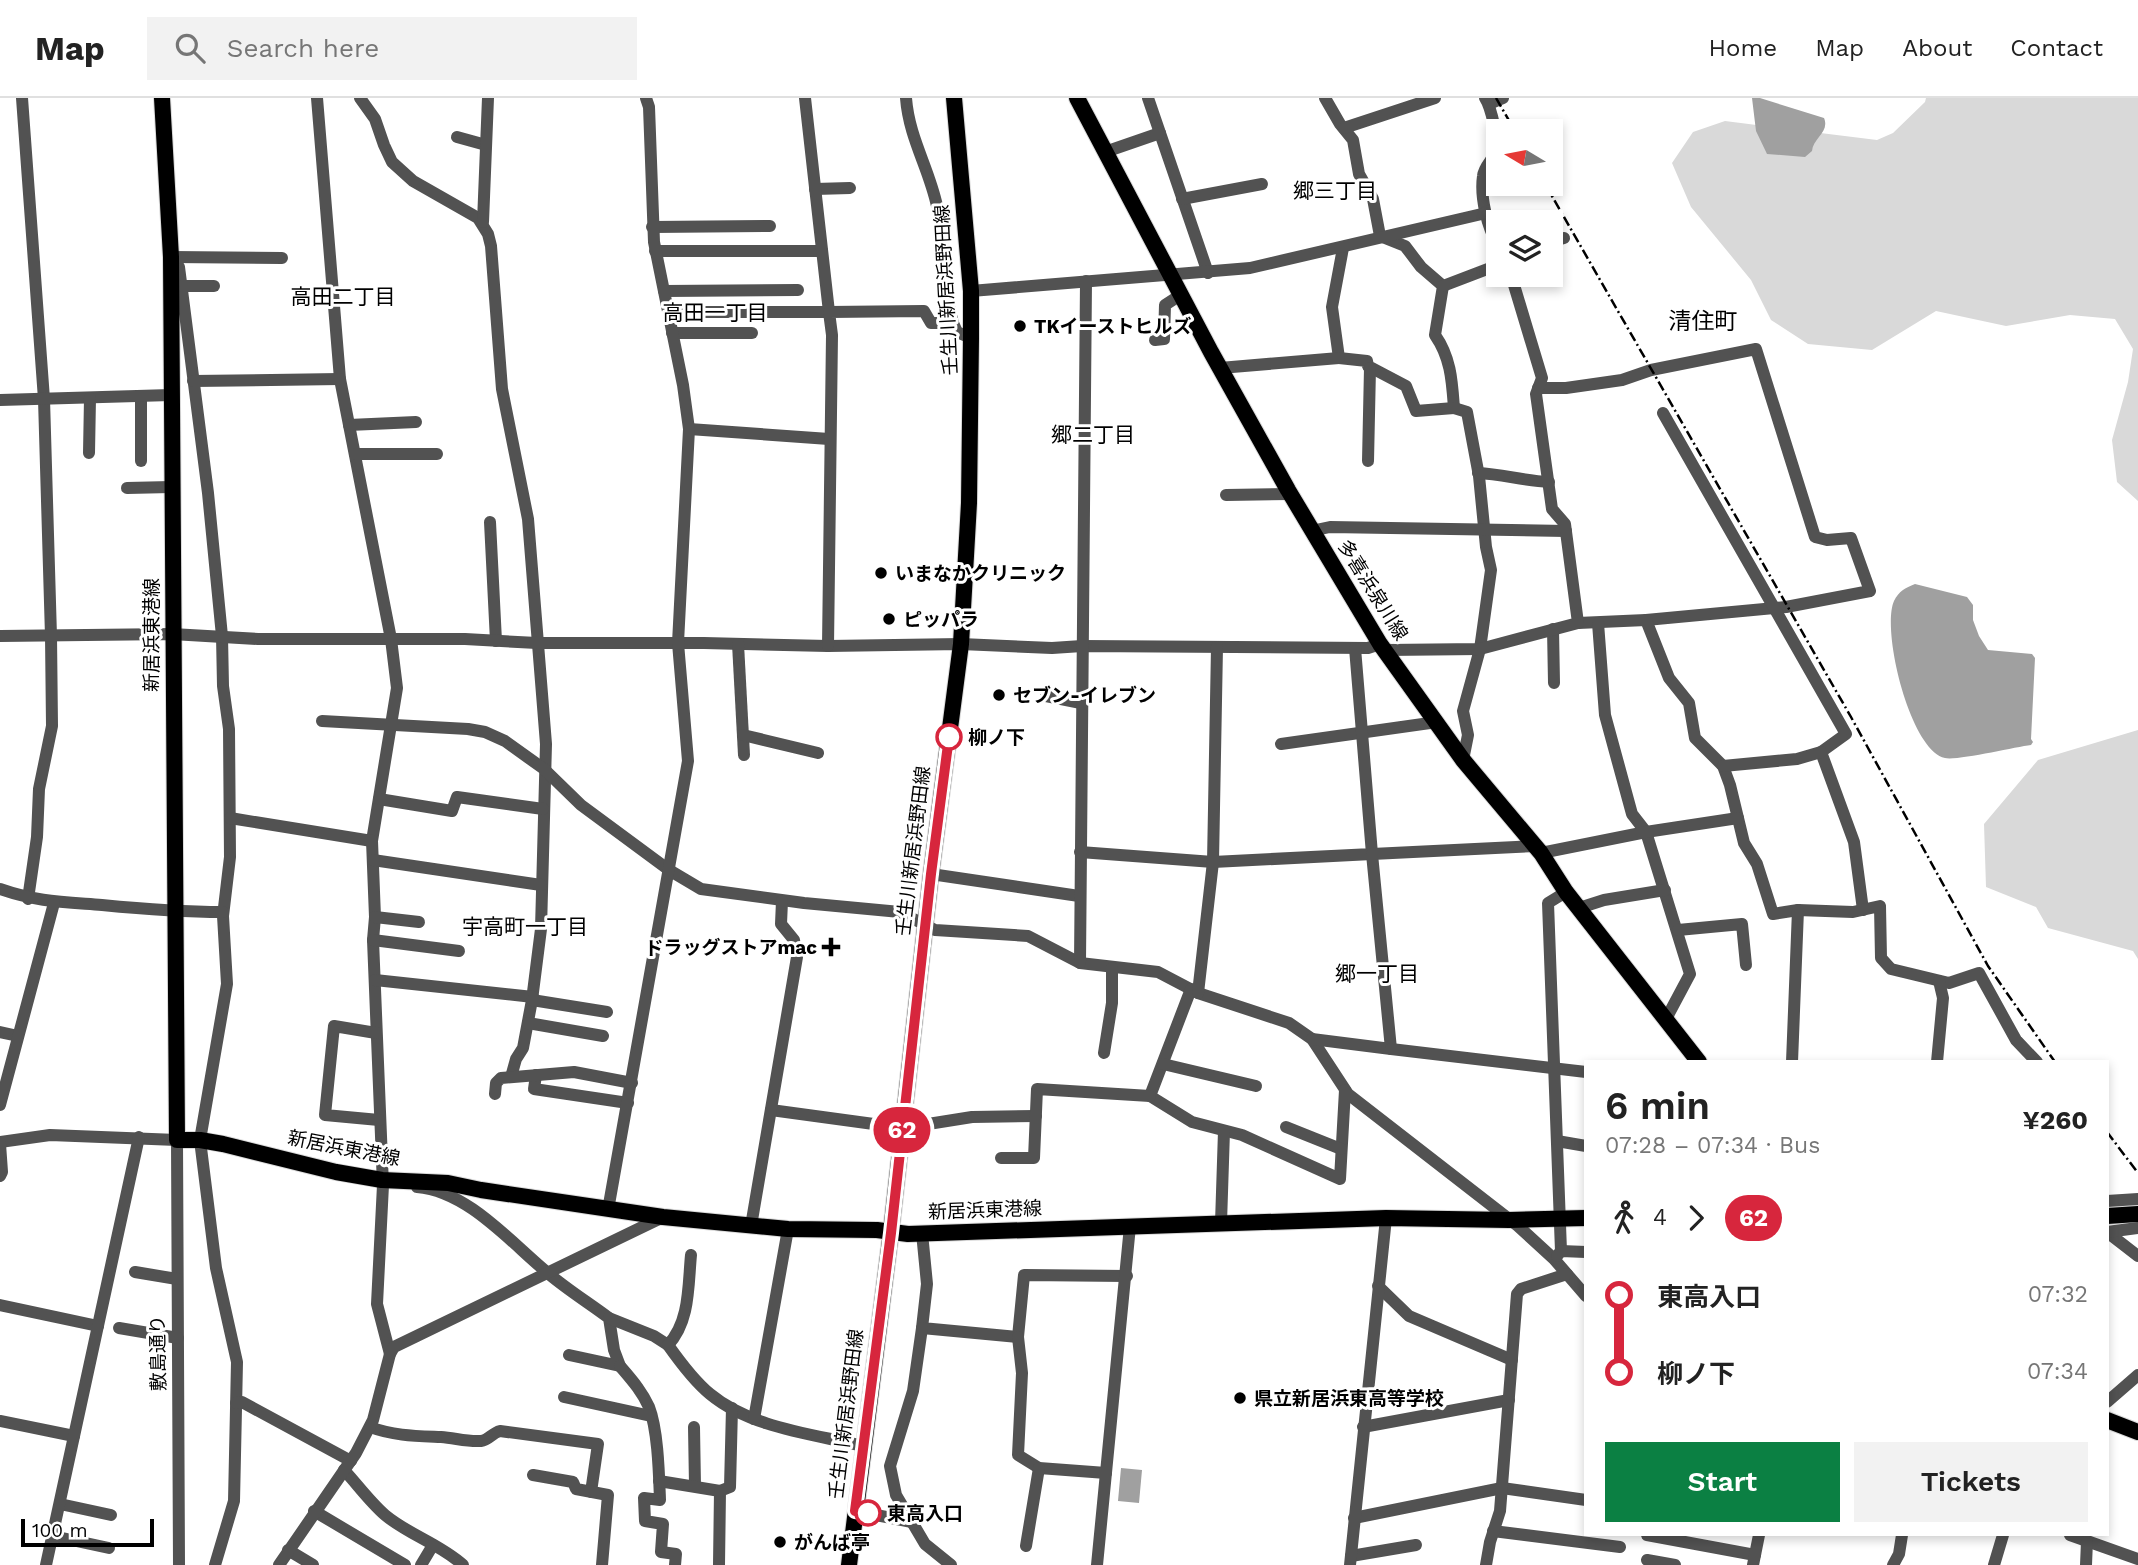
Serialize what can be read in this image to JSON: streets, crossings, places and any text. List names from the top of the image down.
{
  "streets": {
    "main road": ["壬生川新居浜野田線", "多喜浜泉川線", "新居浜東港線"],
    "street": ["敷島通り"]
  },
  "crossings": [
    ["壬生川新居浜野田線", "新居浜東港線"],
    ["新居浜東港線", "敷島通り"]
  ],
  "districts": [
    "郷三丁目",
    "高田二丁目",
    "高田一丁目",
    "清住町",
    "郷二丁目",
    "宇高町一丁目",
    "郷一丁目"
  ],
  "places": {
    "other": [
      "TKイーストヒルズ",
      "いまなかクリニック",
      "ピッパラ",
      "セブン-イレブン",
      "柳ノ下",
      "県立新居浜東高等学校",
      "東高入口",
      "がんば亭"
    ],
    "health": ["ドラッグストアmac"]
  },
  "lines": ["bus line 62"],
  "scale_bar": "100 m",
  "north": "left",
  "page": {
    "header": "Map",
    "search": "Search here",
    "nav": [
      "Home",
      "Map",
      "About",
      "Contact"
    ],
    "on_map": "62",
    "heading": ["6 min", "07:28 – 07:34 · Bus", "¥260"],
    "legs": ["4", "62"],
    "list": [
      {
        "name": "東高入口",
        "value": "07:32"
      },
      {
        "name": "柳ノ下",
        "value": "07:34"
      }
    ],
    "buttons": ["Start", "Tickets"],
    "scale": "100 m"
  }
}
